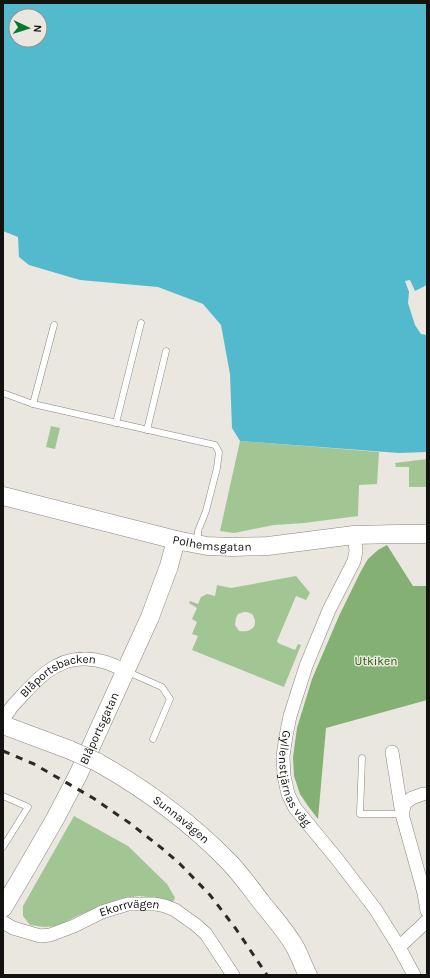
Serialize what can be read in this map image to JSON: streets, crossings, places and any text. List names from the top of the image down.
{
  "streets": {
    "street": [
      "Polhemsgatan",
      "Blåportsbacken",
      "Blåportsgatan",
      "Gyllenstjärnas väg",
      "Sunnavägen",
      "Ekorrvägen"
    ]
  },
  "crossings": [
    ["Polhemsgatan", "Blåportsgatan"],
    ["Polhemsgatan", "Gyllenstjärnas väg"],
    ["Blåportsbacken", "Blåportsgatan"],
    ["Blåportsbacken", "Sunnavägen"]
  ],
  "parks": ["Utkiken"],
  "north": "right"
}
